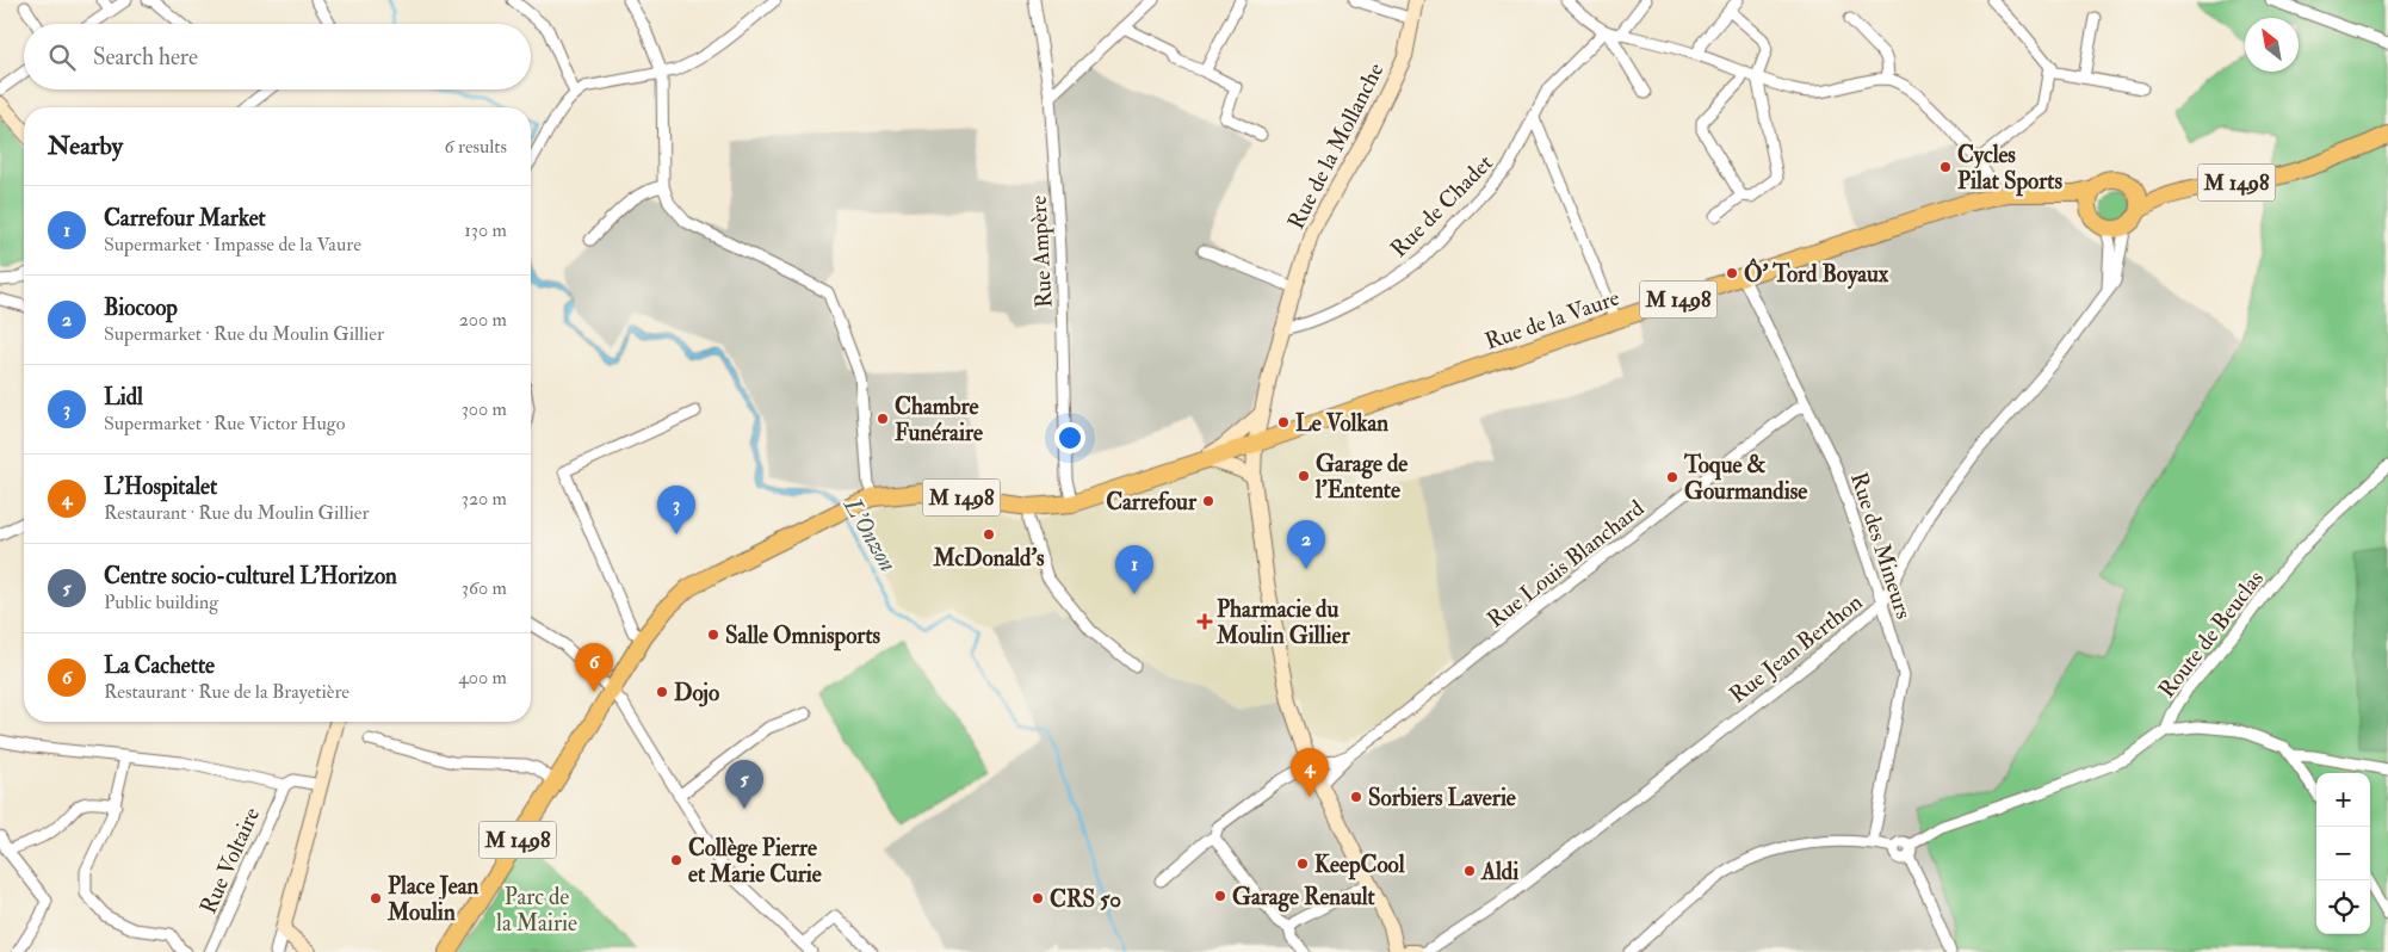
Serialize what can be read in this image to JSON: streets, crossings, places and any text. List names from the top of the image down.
{
  "streets": {
    "main road": ["Rue de la Mollanche", "M 1498", "Rue de la Vaure"],
    "street": [
      "Rue de Chadet",
      "Rue Ampère",
      "Rue des Mineurs",
      "Rue Louis Blanchard",
      "Route de Beuclas",
      "Rue Jean Berthon",
      "Rue Voltaire"
    ]
  },
  "crossings": [
    ["Rue de la Mollanche", "M 1498"],
    ["Rue de la Mollanche", "Rue de Chadet"],
    ["Rue de la Mollanche", "Rue Louis Blanchard"],
    ["M 1498", "Rue Ampère"],
    ["M 1498", "Rue de la Vaure"],
    ["M 1498", "Rue Jean Berthon"],
    ["Rue de la Vaure", "Rue des Mineurs"],
    ["Rue des Mineurs", "Rue Louis Blanchard"],
    ["Rue des Mineurs", "Rue Jean Berthon"]
  ],
  "water": ["L'Onzon"],
  "parks": ["Parc de la Mairie"],
  "places": {
    "other": [
      "Cycles Pilat Sports",
      "Ô’ Tord Boyaux",
      "Chambre Funéraire",
      "Le Volkan",
      "Garage de l'Entente",
      "Toque & Gourmandise",
      "Carrefour",
      "McDonald's",
      "Salle Omnisports",
      "Dojo",
      "Sorbiers Laverie",
      "Collège Pierre et Marie Curie",
      "KeepCool",
      "Aldi",
      "Garage Renault",
      "Place Jean Moulin",
      "CRS 50"
    ],
    "health": ["Pharmacie du Moulin Gillier"]
  },
  "north": "top left",
  "page": {
    "search": "Search here",
    "heading": ["Nearby", "6 results"],
    "list": [
      {
        "mark": "1",
        "name": "Carrefour Market",
        "note": "Supermarket · Impasse de la Vaure",
        "value": "130 m"
      },
      {
        "mark": "2",
        "name": "Biocoop",
        "note": "Supermarket · Rue du Moulin Gillier",
        "value": "200 m"
      },
      {
        "mark": "3",
        "name": "Lidl",
        "note": "Supermarket · Rue Victor Hugo",
        "value": "300 m"
      },
      {
        "mark": "4",
        "name": "L'Hospitalet",
        "note": "Restaurant · Rue du Moulin Gillier",
        "value": "320 m"
      },
      {
        "mark": "5",
        "name": "Centre socio-culturel L'Horizon",
        "note": "Public building",
        "value": "360 m"
      },
      {
        "mark": "6",
        "name": "La Cachette",
        "note": "Restaurant · Rue de la Brayetière",
        "value": "400 m"
      }
    ],
    "pins": [
      "3",
      "2",
      "1",
      "6",
      "4",
      "5"
    ],
    "map_buttons": ["+", "−"]
  }
}
